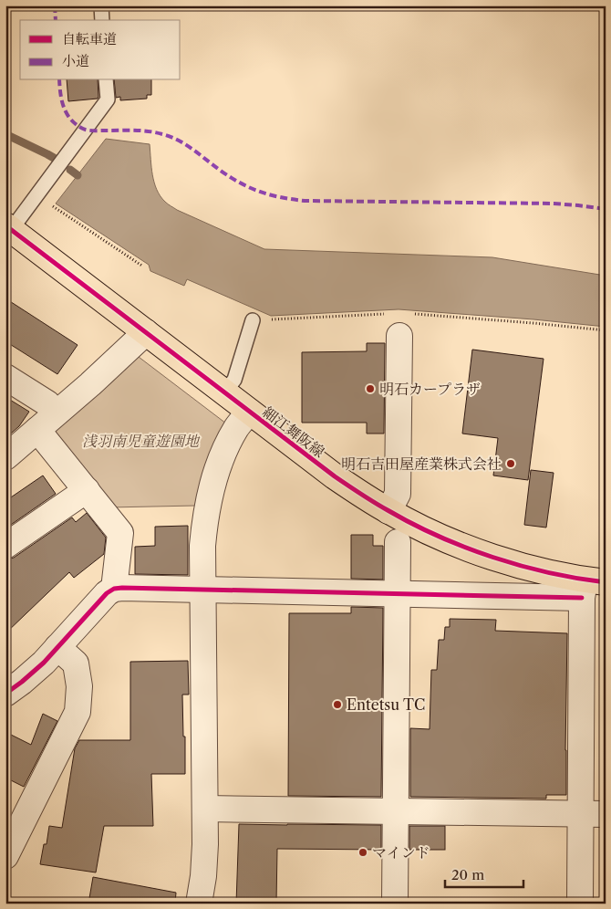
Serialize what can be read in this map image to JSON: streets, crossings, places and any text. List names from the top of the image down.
{
  "streets": {
    "main road": ["細江舞阪線"]
  },
  "parks": ["浅羽南児童遊園地"],
  "places": [
    "明石カープラザ",
    "明石吉田屋産業株式会社",
    "Entetsu TC",
    "マインド"
  ],
  "legend": ["自転車道", "小道"],
  "scale_bar": "20 m"
}
